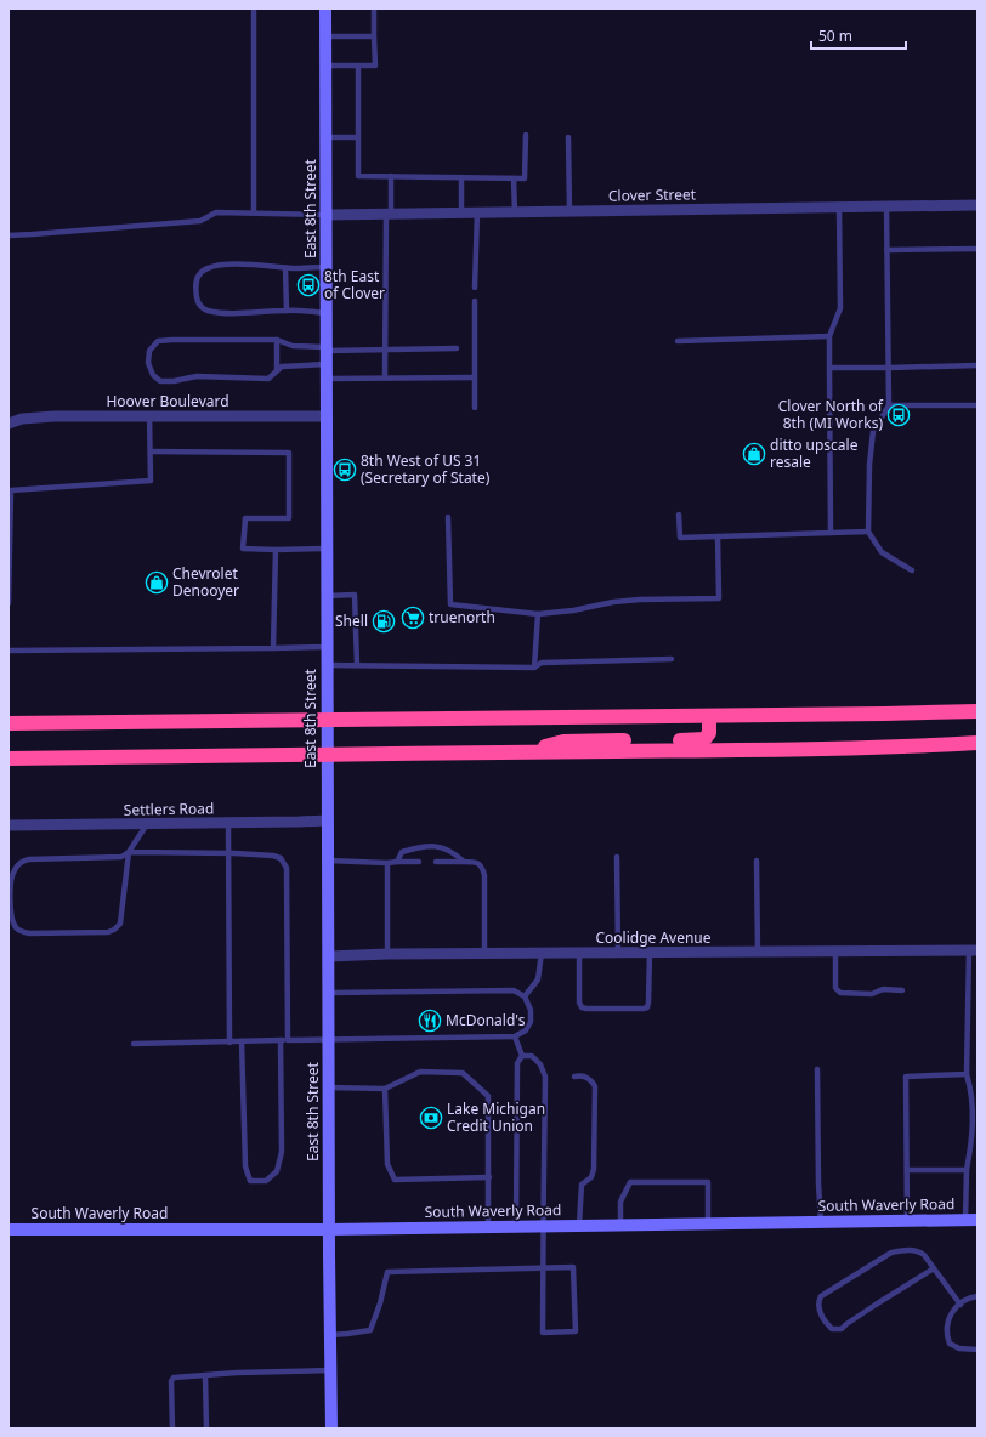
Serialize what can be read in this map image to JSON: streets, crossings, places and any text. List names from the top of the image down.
{
  "streets": {
    "main road": ["East 8th Street", "South Waverly Road"],
    "street": [
      "Clover Street",
      "Hoover Boulevard",
      "Settlers Road",
      "Coolidge Avenue"
    ]
  },
  "crossings": [
    ["Clover Street", "East 8th Street"],
    ["East 8th Street", "Hoover Boulevard"],
    ["East 8th Street", "Settlers Road"],
    ["East 8th Street", "Coolidge Avenue"],
    ["East 8th Street", "South Waverly Road"]
  ],
  "places": {
    "bus stop": ["8th East of Clover", "Clover North of 8th (MI Works)", "8th West of US 31 (Secretary of State)"],
    "shop": ["ditto upscale resale", "Chevrolet Denooyer"],
    "supermarket": ["truenorth"],
    "fuel station": ["Shell"],
    "restaurant": ["McDonald's"],
    "bank": ["Lake Michigan Credit Union"]
  },
  "scale_bar": "50 m"
}
